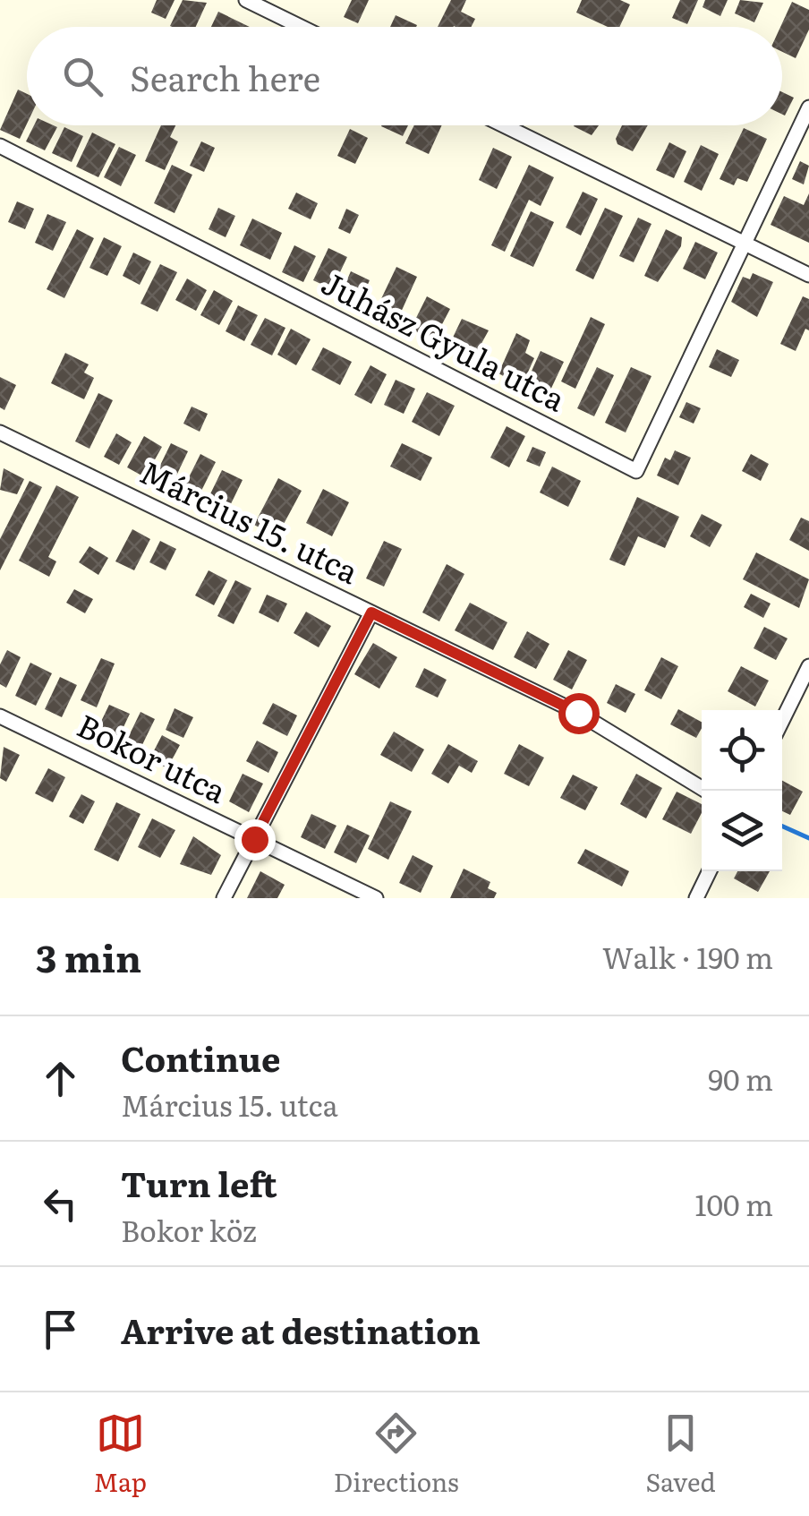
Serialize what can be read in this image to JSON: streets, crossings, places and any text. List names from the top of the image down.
{
  "streets": {
    "street": ["Juhász Gyula utca", "Március 15. utca", "Bokor utca"]
  },
  "page": {
    "search": "Search here",
    "heading": ["3 min", "Walk · 190 m"],
    "list": [
      ["Continue", "Március 15. utca", "90 m"],
      ["Turn left", "Bokor köz", "100 m"],
      "Arrive at destination"
    ],
    "nav": ["Map", "Directions", "Saved"]
  }
}
